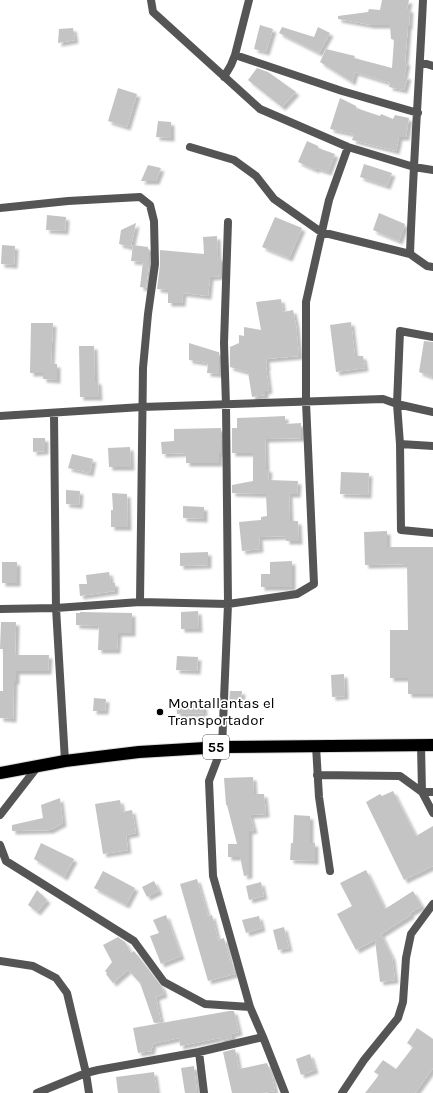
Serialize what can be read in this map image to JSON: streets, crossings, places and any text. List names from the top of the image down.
{
  "streets": {
    "highway": ["55"]
  },
  "places": ["Montallantas el Transportador"]
}
